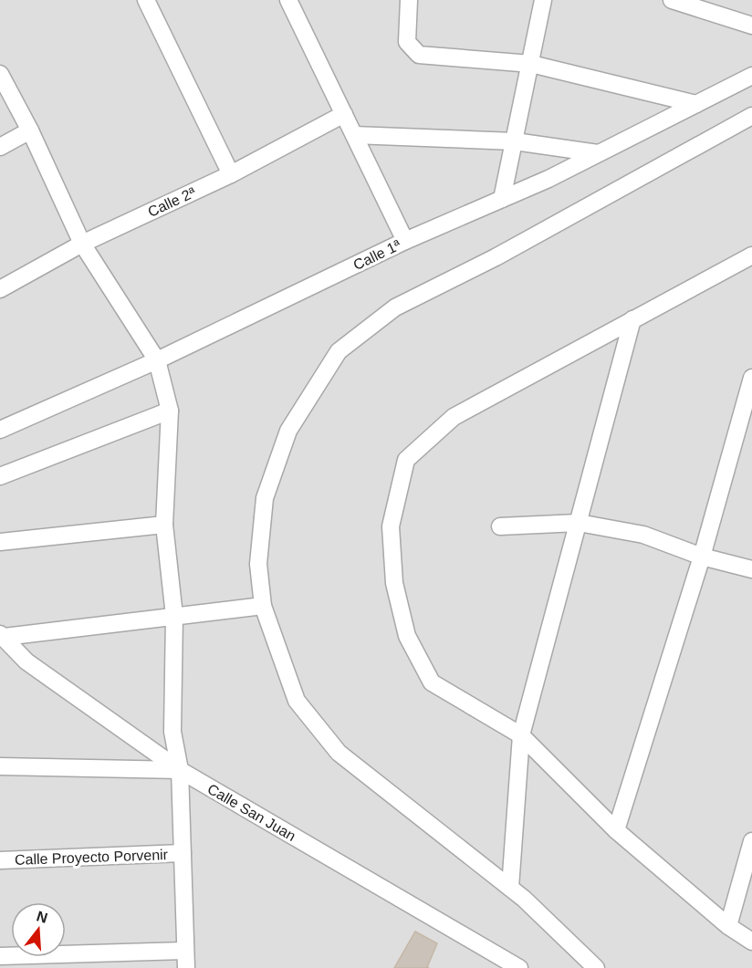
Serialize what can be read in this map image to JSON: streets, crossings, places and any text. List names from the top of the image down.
{
  "streets": {
    "street": [
      "Calle 2ª",
      "Calle 1ª",
      "Calle San Juan",
      "Calle Proyecto Porvenir"
    ]
  },
  "north": "top"
}
